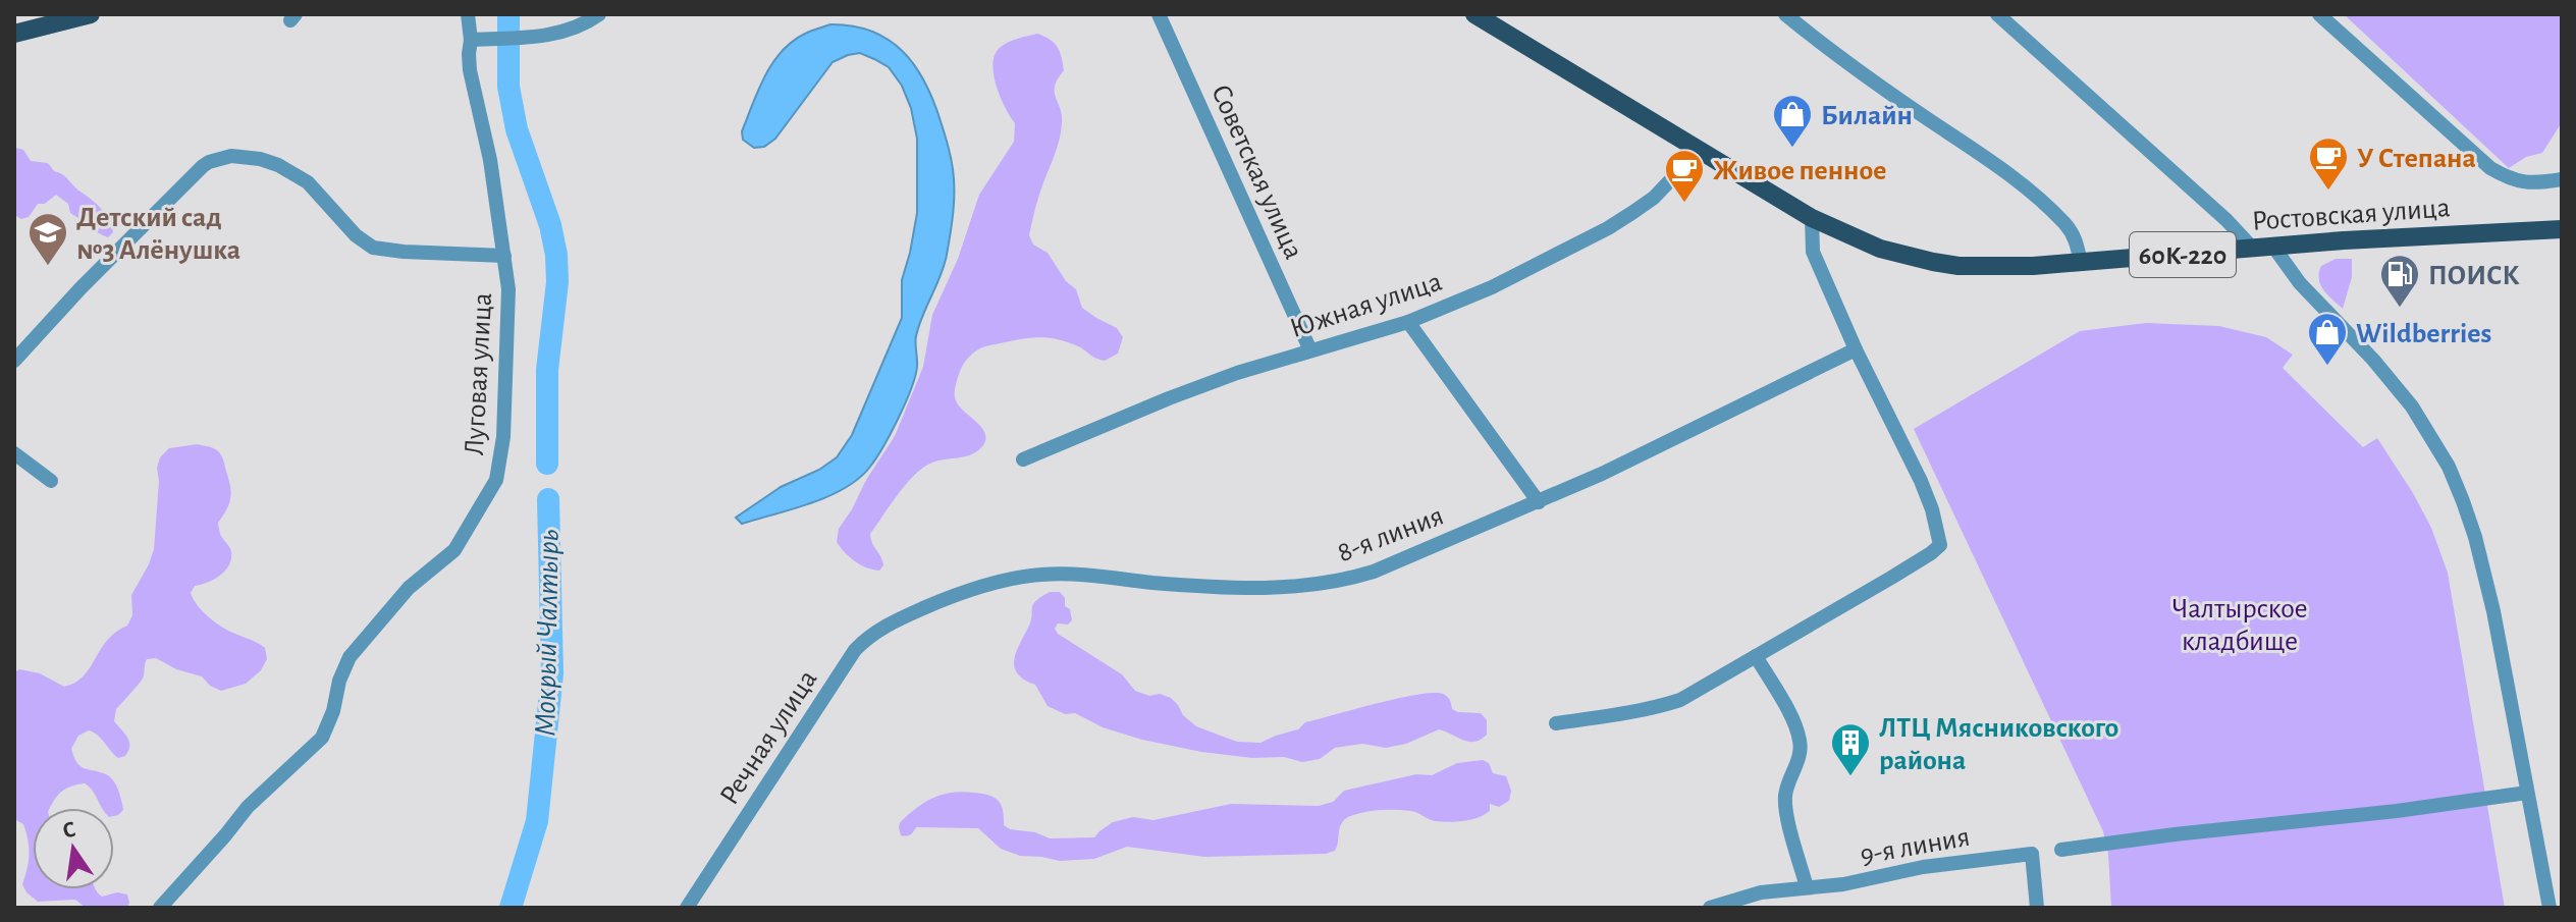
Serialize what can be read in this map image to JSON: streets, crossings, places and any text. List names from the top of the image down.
{
  "streets": {
    "main road": ["Ростовская улица", "60К-220"],
    "street": [
      "Советская улица",
      "Южная улица",
      "Луговая улица",
      "8-я линия",
      "Речная улица",
      "9-я линия"
    ]
  },
  "crossings": [
    ["Советская улица", "Южная улица"],
    ["Ростовская улица", "Южная улица"],
    ["8-я линия", "Речная улица"]
  ],
  "water": ["Мокрый Чалтырь"],
  "parks": ["Чалтырское кладбище"],
  "places": {
    "shop": ["Билайн", "Wildberries"],
    "cafe": ["У Степана", "Живое пенное"],
    "school or university": ["Детский сад №3 Алёнушка"],
    "fuel station": ["ПОИСК"],
    "building": ["ЛТЦ Мясниковского района"]
  },
  "north": "top"
}
